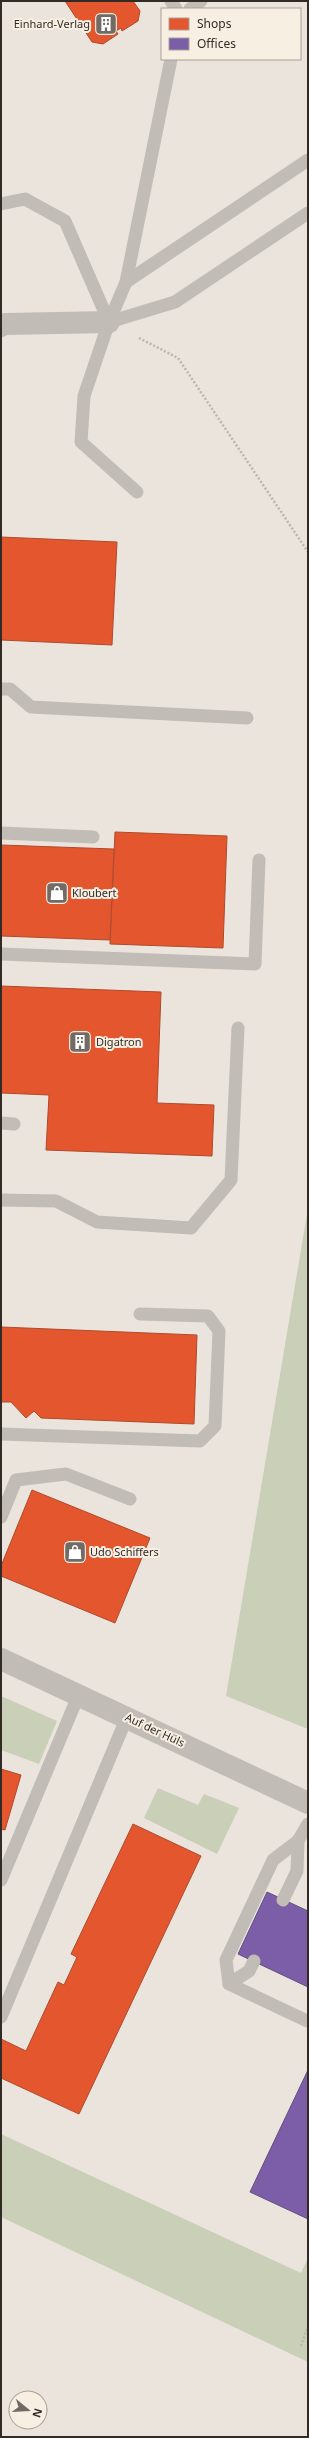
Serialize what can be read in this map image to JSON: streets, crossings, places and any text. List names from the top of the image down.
{
  "streets": {
    "street": ["Auf der Hüls"]
  },
  "places": {
    "building": ["Einhard-Verlag", "Digatron"],
    "shop": ["Kloubert", "Udo Schiffers"]
  },
  "legend": ["Shops", "Offices"],
  "north": "right"
}
